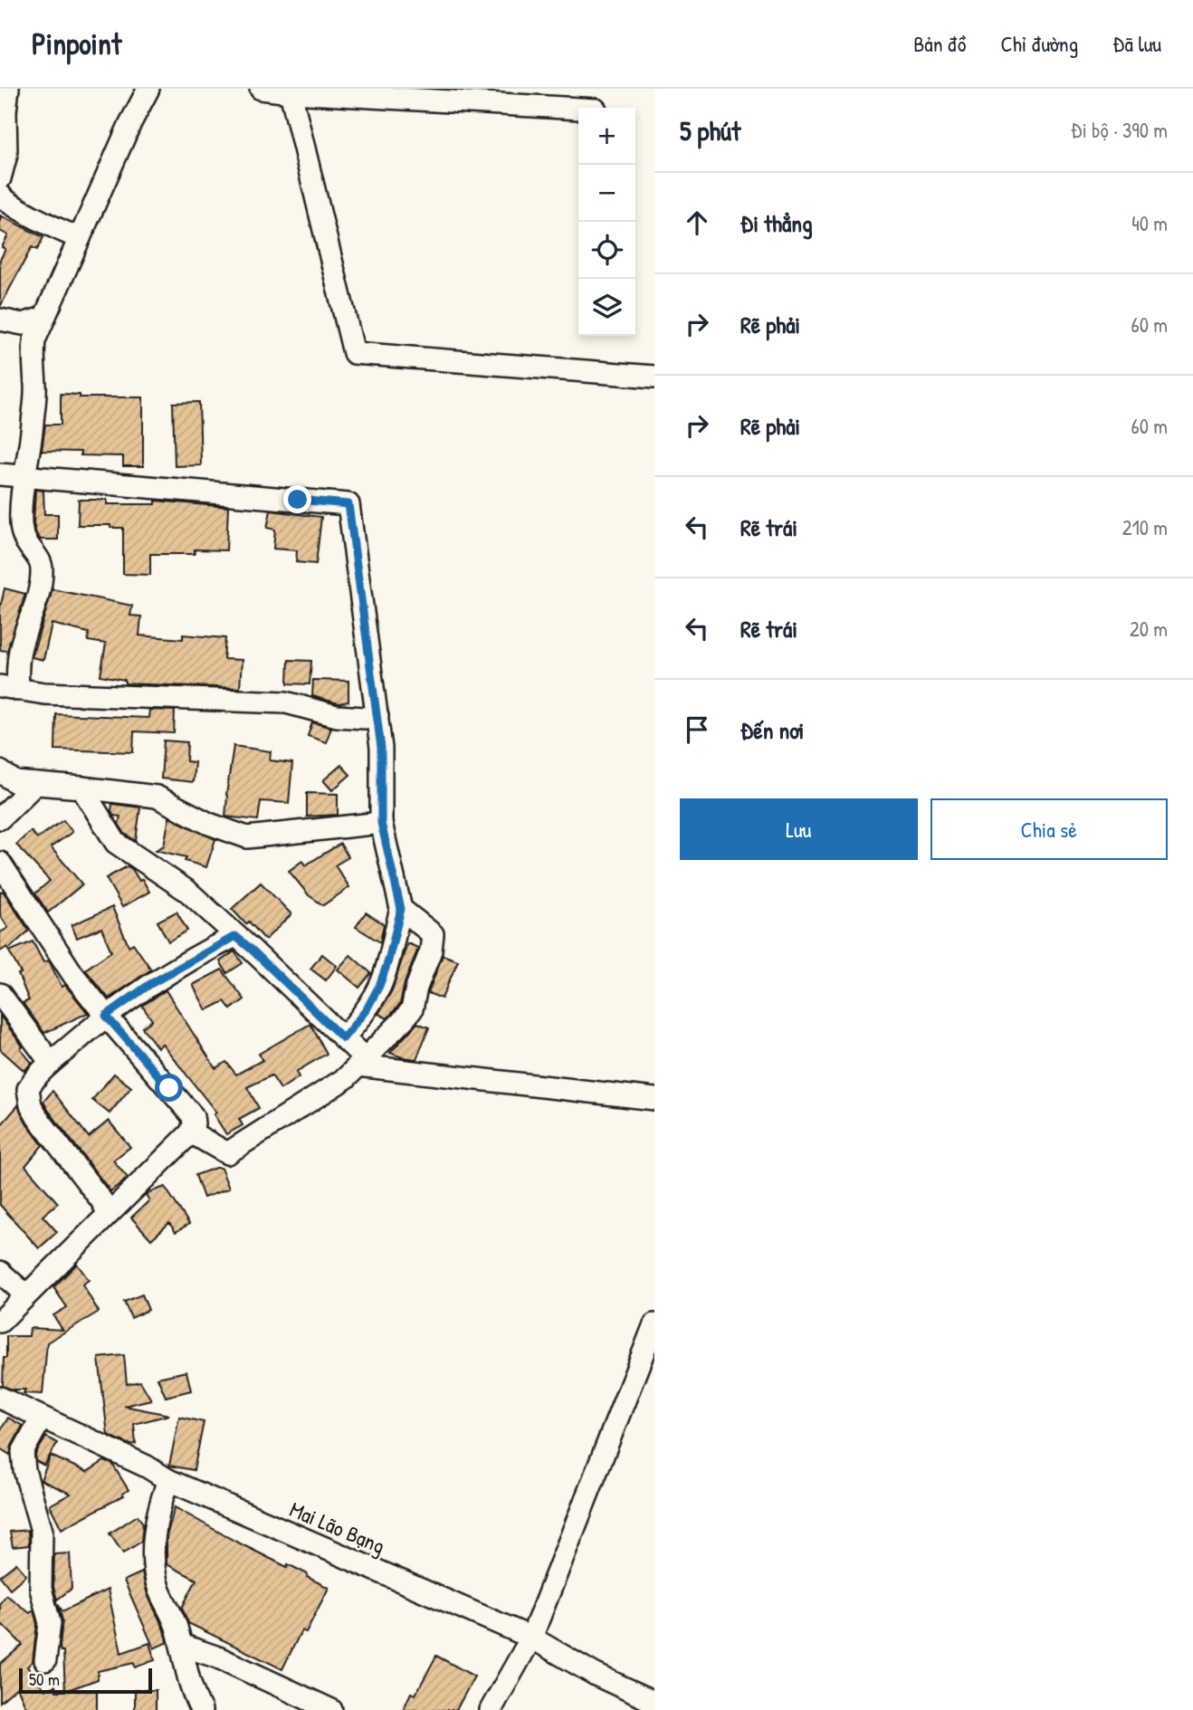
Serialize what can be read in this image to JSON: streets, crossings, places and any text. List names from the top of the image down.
{
  "streets": {
    "street": ["Mai Lão Bạng"]
  },
  "scale_bar": "50 m",
  "page": {
    "header": "Pinpoint",
    "nav": ["Bản đồ", "Chỉ đường", "Đã lưu"],
    "heading": ["5 phút", "Đi bộ · 390 m"],
    "map_buttons": ["+", "−"],
    "list": [
      ["Đi thẳng", "40 m"],
      ["Rẽ phải", "60 m"],
      ["Rẽ phải", "60 m"],
      ["Rẽ trái", "210 m"],
      ["Rẽ trái", "20 m"],
      "Đến nơi"
    ],
    "buttons": ["Lưu", "Chia sẻ"],
    "scale": "50 m"
  }
}
